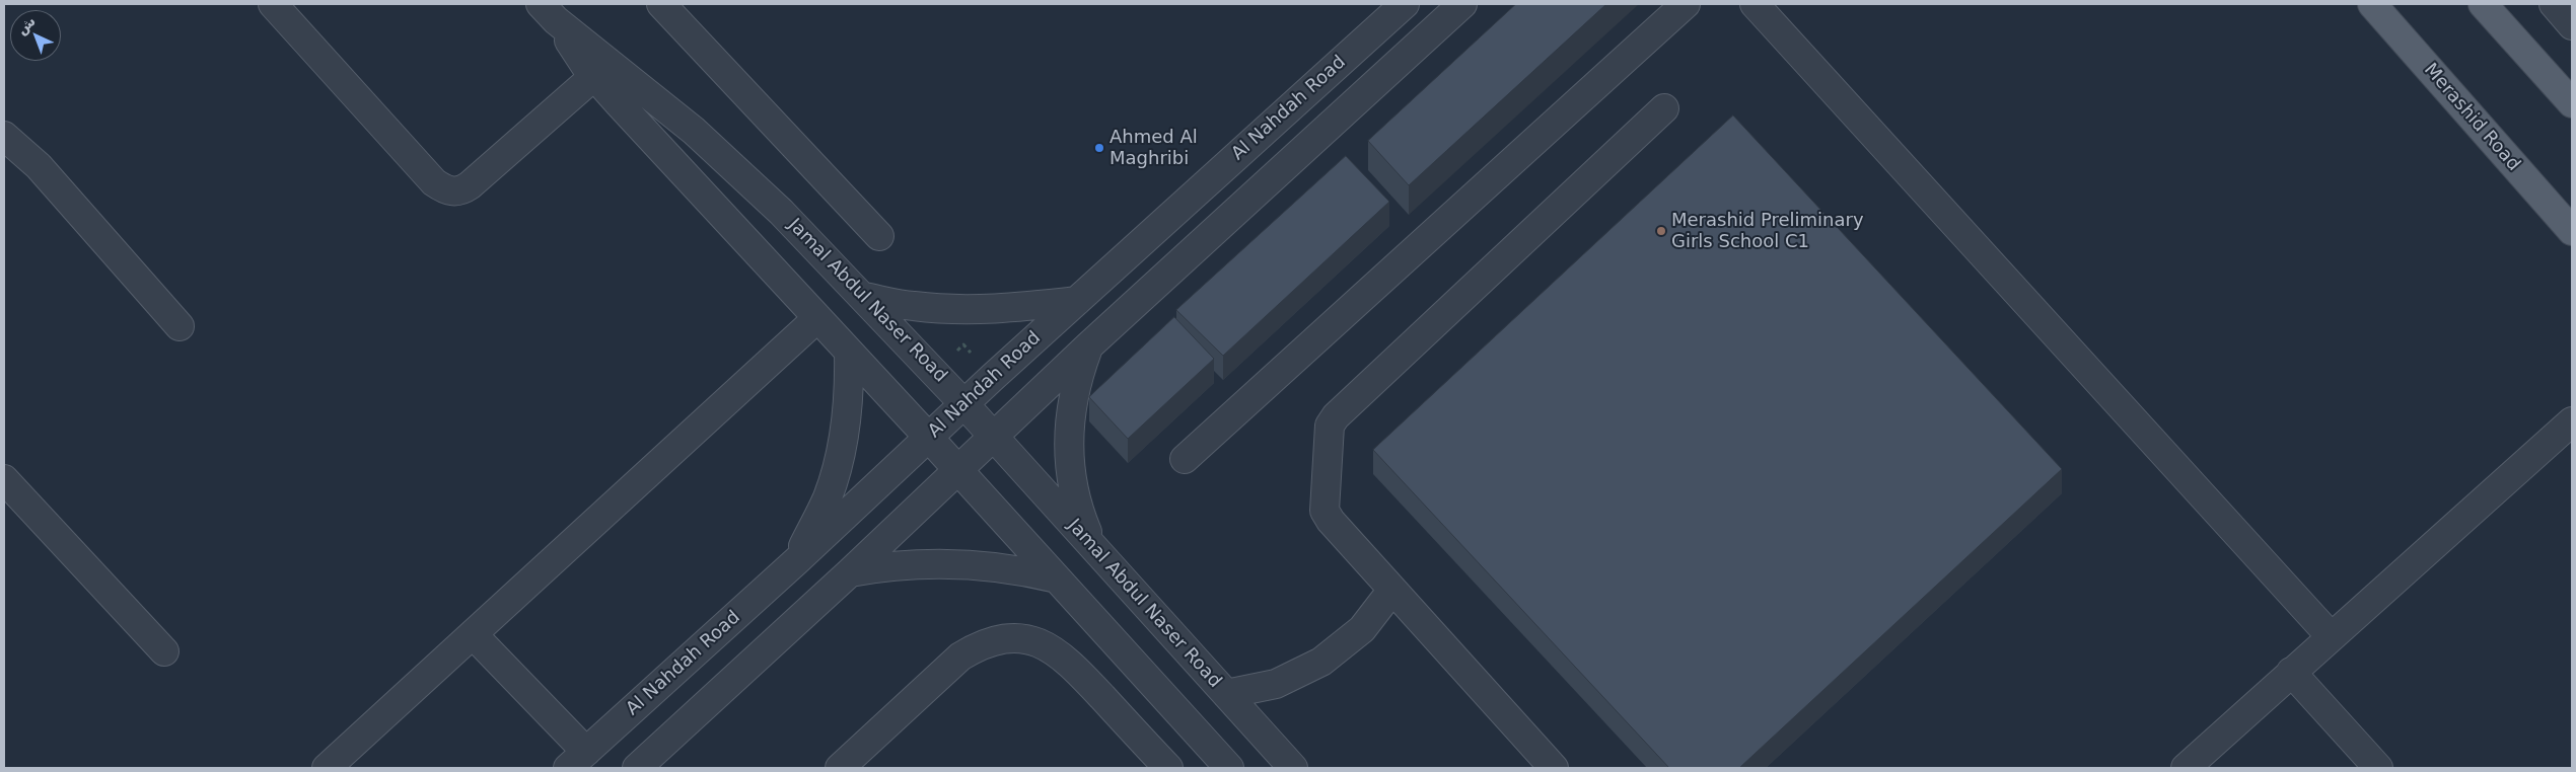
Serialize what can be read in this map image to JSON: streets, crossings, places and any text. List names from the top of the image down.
{
  "streets": {
    "main road": ["Merashid Road"],
    "street": ["Al Nahdah Road", "Jamal Abdul Naser Road"]
  },
  "crossings": [
    ["Al Nahdah Road", "Jamal Abdul Naser Road"]
  ],
  "places": ["Ahmed Al Maghribi", "Merashid Preliminary Girls School C1"],
  "north": "top left"
}
